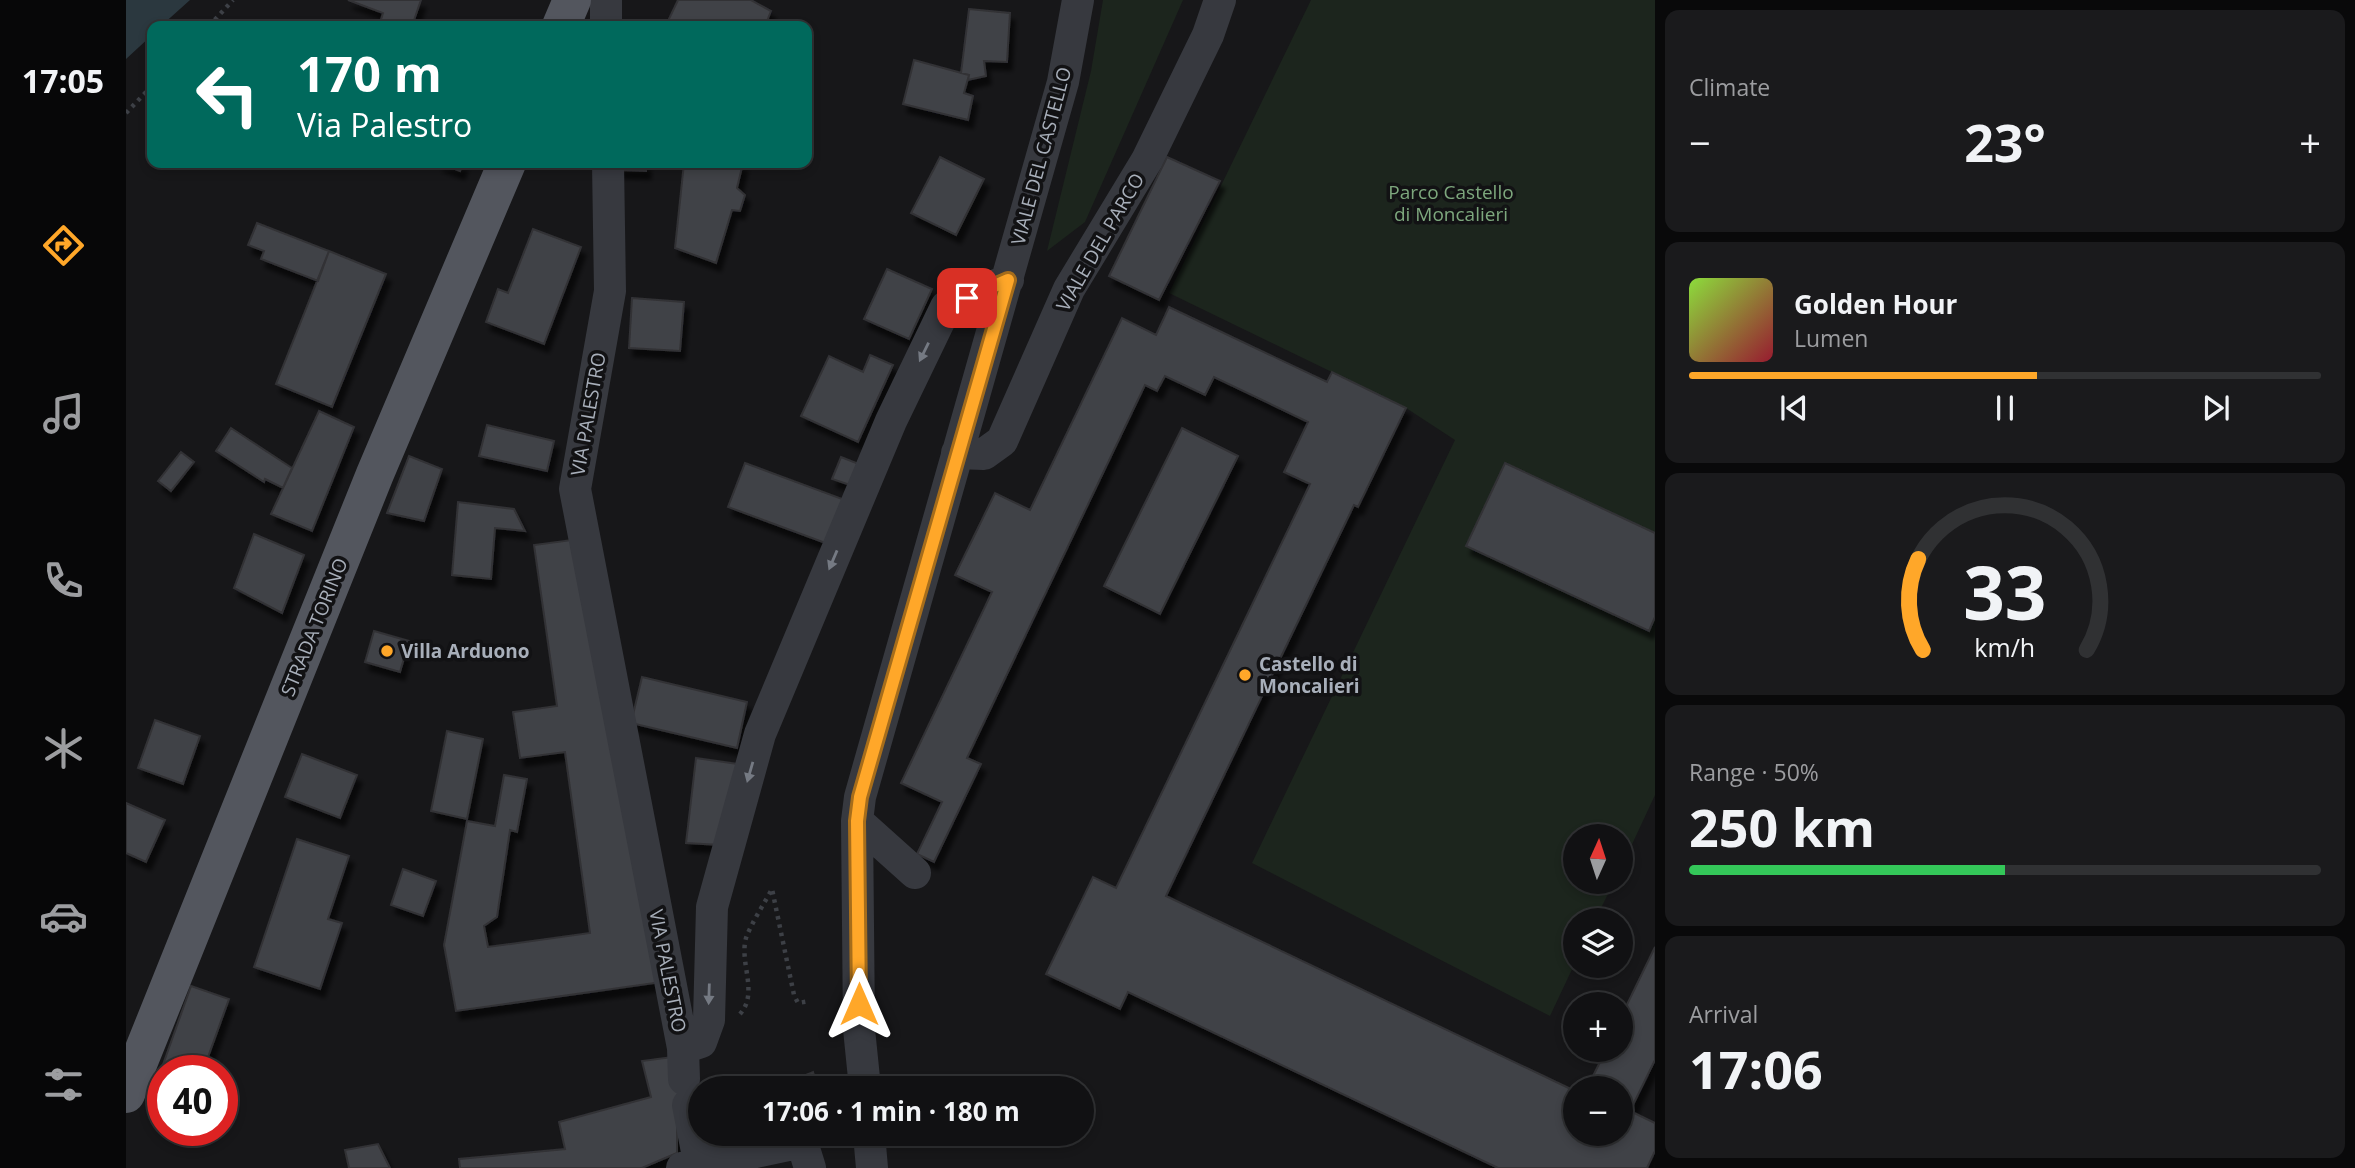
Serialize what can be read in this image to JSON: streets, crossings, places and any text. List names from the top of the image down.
{
  "streets": {
    "main road": ["STRADA TORINO"],
    "street": ["VIALE DEL CASTELLO", "VIALE DEL PARCO", "VIA PALESTRO"]
  },
  "crossings": [
    ["VIALE DEL CASTELLO", "VIALE DEL PARCO"],
    ["VIALE DEL CASTELLO", "VIA PALESTRO"]
  ],
  "one_way": ["VIA PALESTRO"],
  "parks": ["Parco Castello di Moncalieri"],
  "places": ["Villa Arduono", "Castello di Moncalieri"],
  "north": "top",
  "page": {
    "tabs": "17:05",
    "tile": [
      "Climate",
      ["Range · 50%", "250 km"],
      ["Arrival", "17:06"]
    ],
    "turn": ["170 m", "Via Palestro"],
    "heat": ["−", "23°", "+"],
    "song": ["Golden Hour", "Lumen"],
    "map_buttons": ["+", "−"],
    "limit": "40",
    "trip": "17:06 · 1 min · 180 m",
    "gauge": ["33", "km/h"]
  }
}
